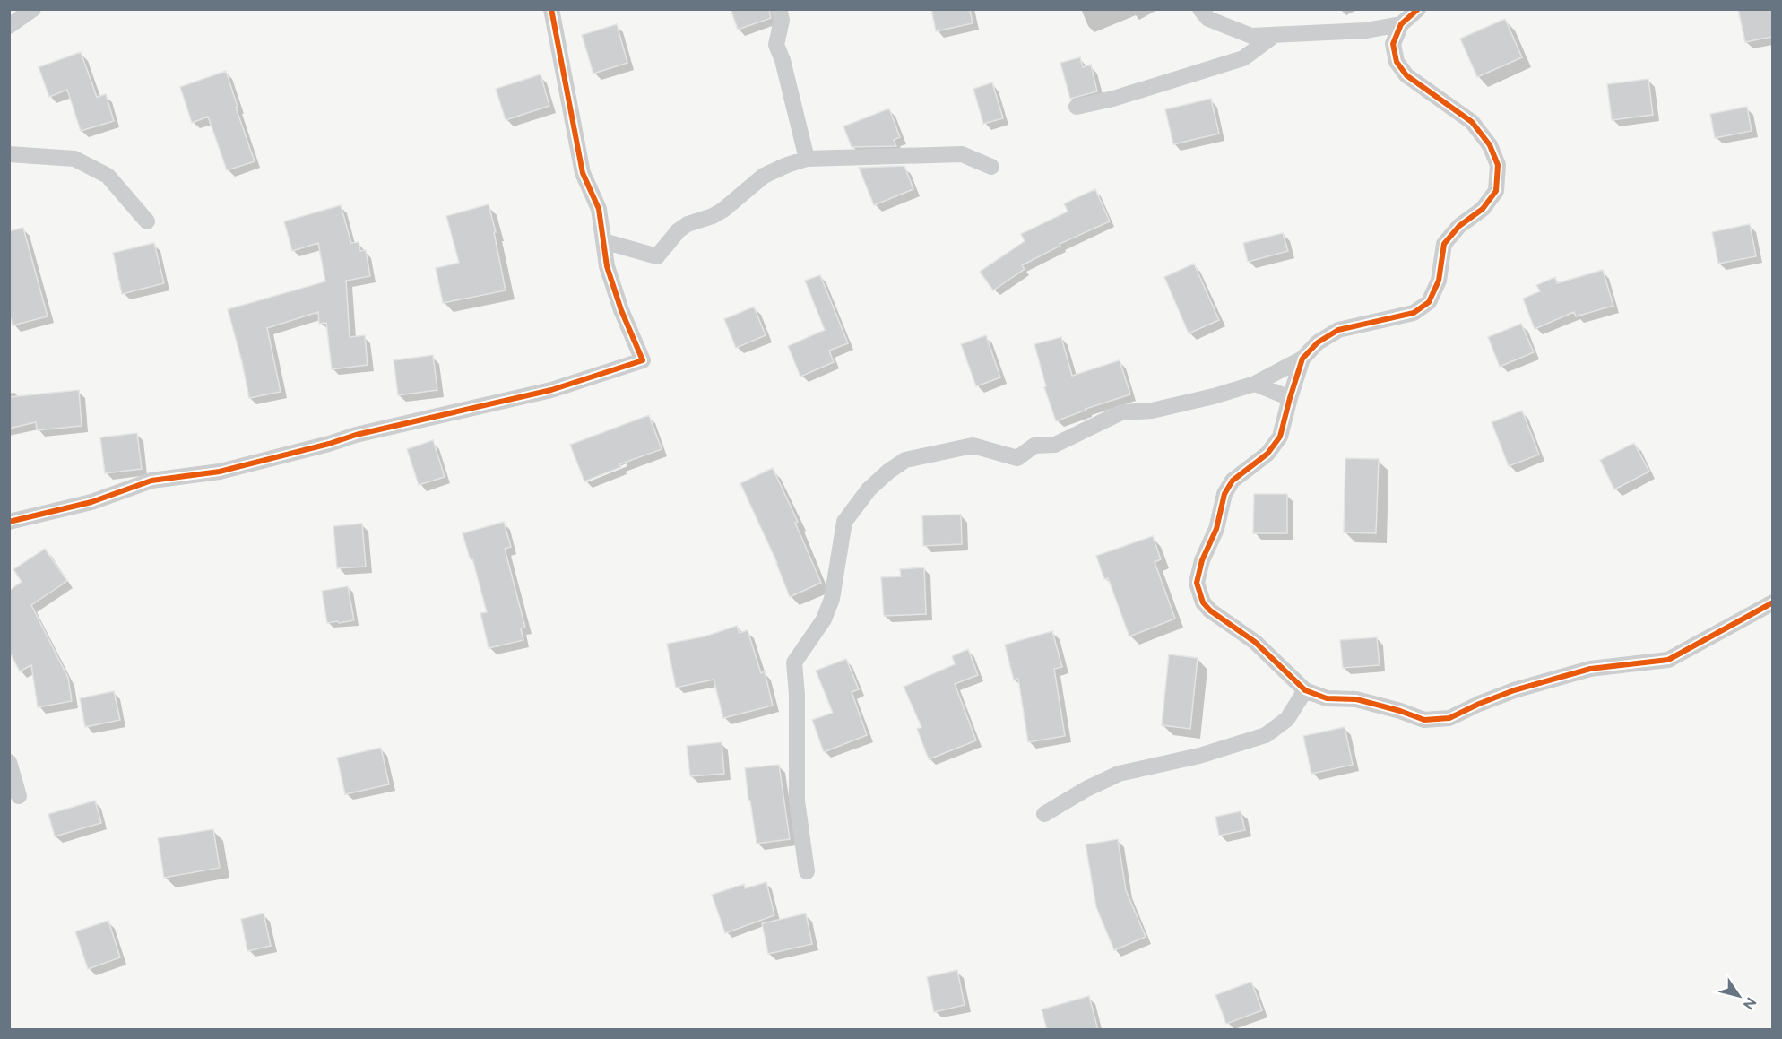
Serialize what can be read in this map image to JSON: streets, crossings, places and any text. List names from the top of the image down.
{
  "north": "bottom right"
}
